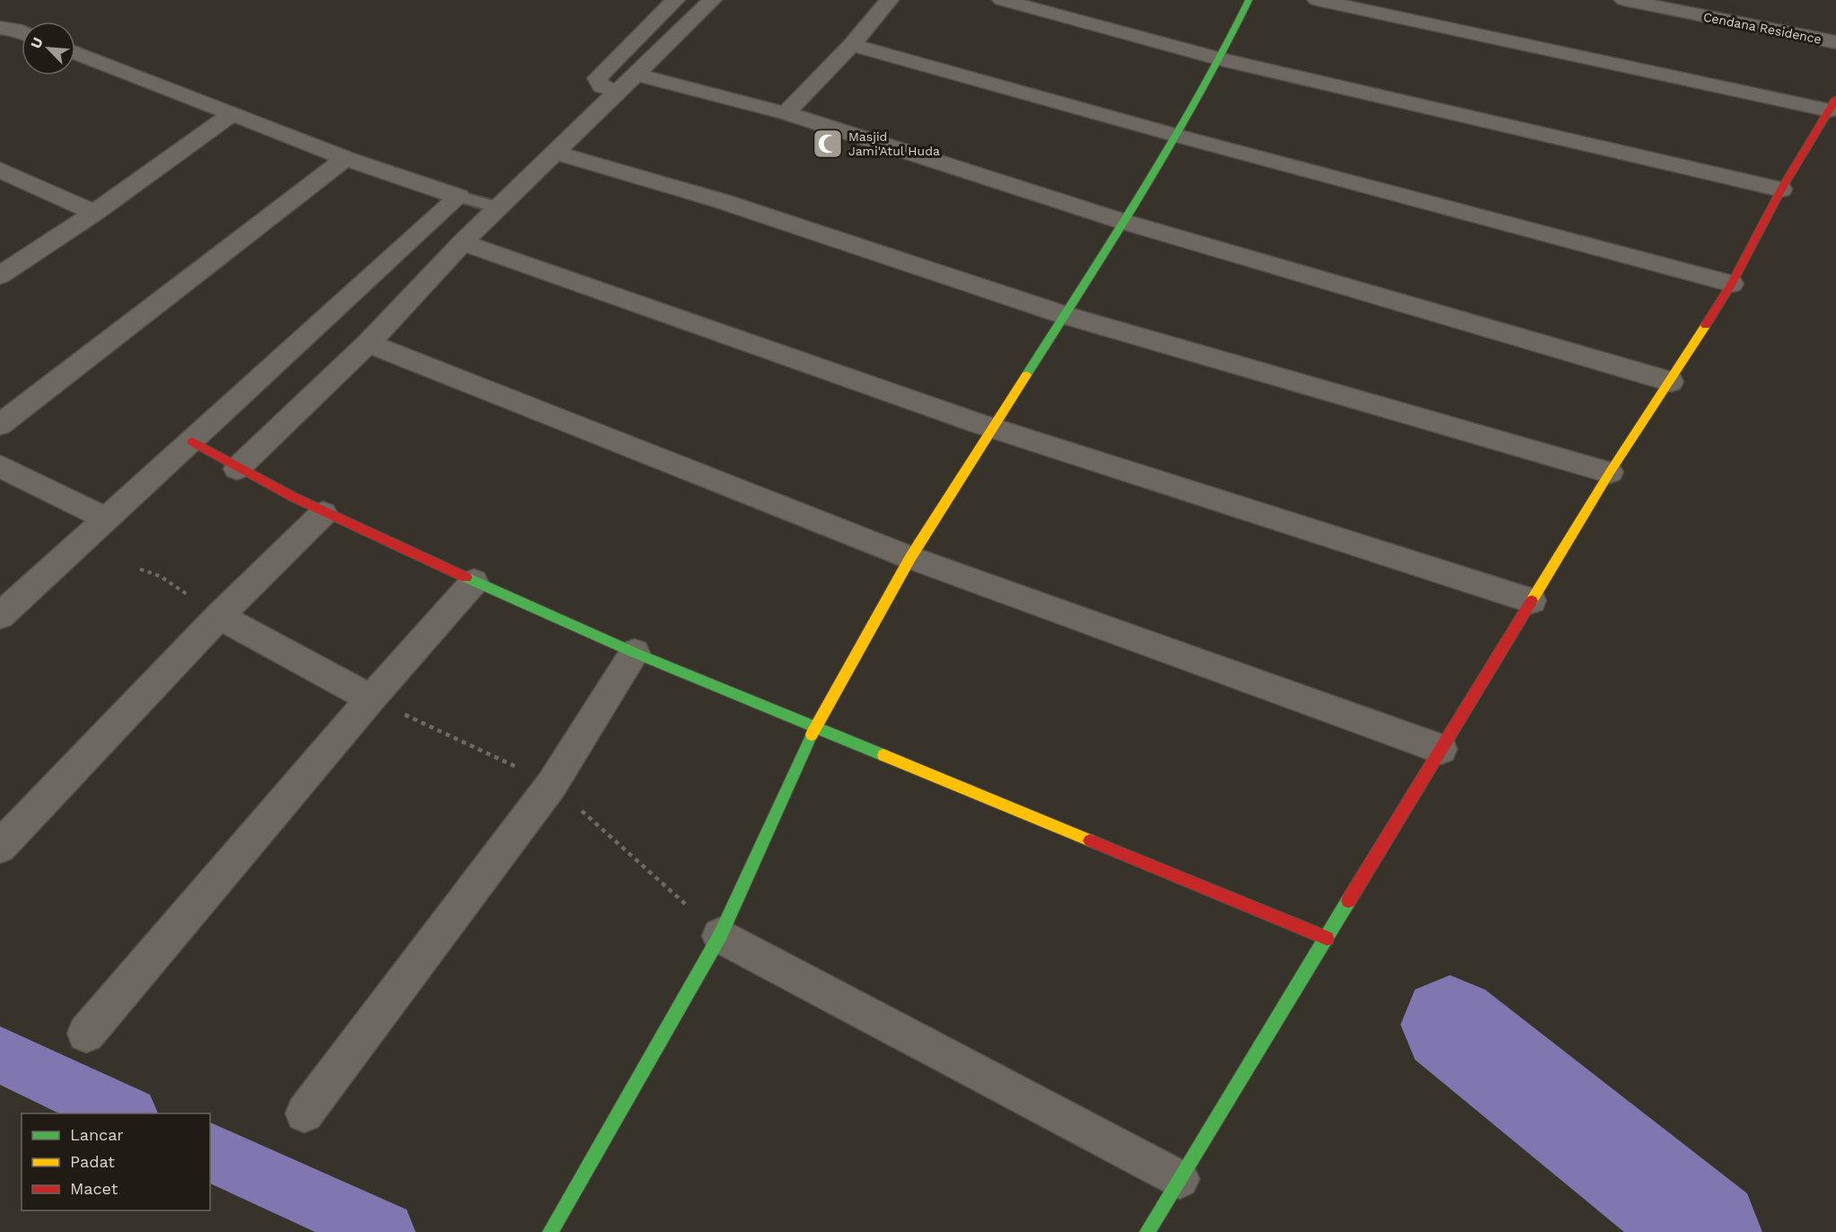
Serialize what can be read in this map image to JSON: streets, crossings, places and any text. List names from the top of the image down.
{
  "streets": {
    "street": ["Cendana Residence"]
  },
  "places": {
    "mosque": ["Masjid Jami'Atul Huda"]
  },
  "legend": ["Lancar", "Padat", "Macet"],
  "north": "top left"
}
